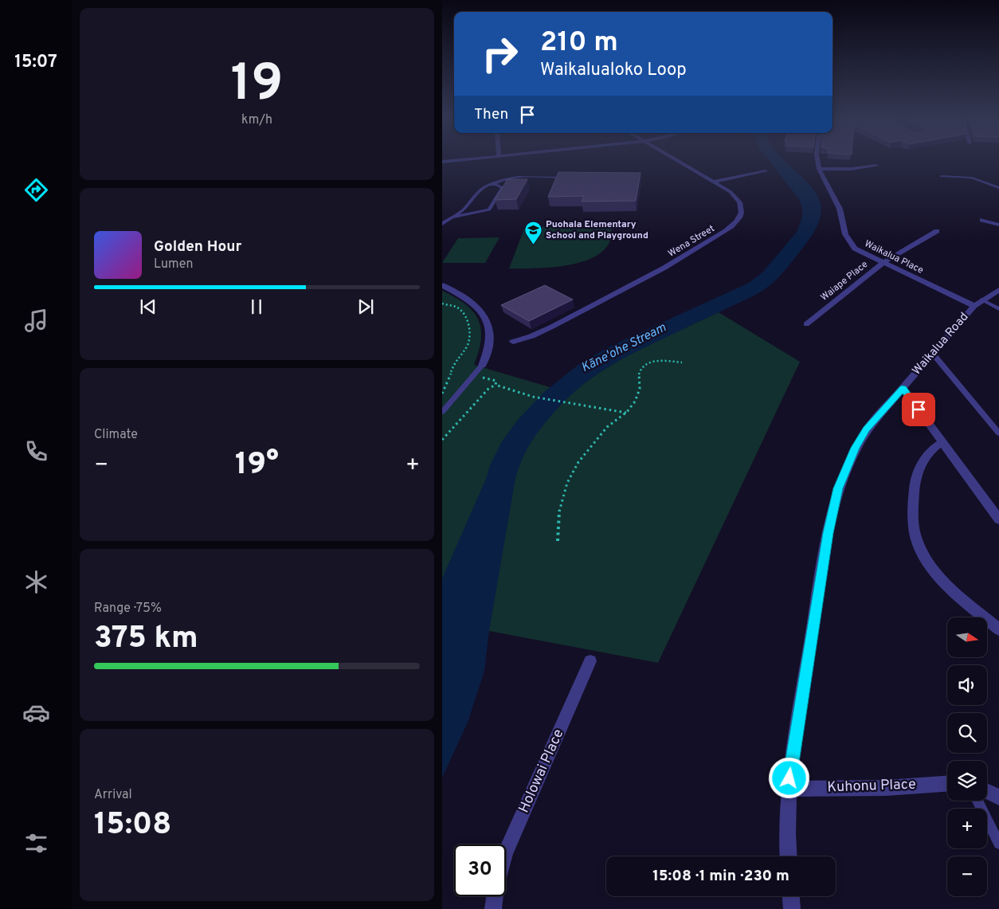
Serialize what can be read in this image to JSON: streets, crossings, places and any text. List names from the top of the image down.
{
  "streets": {
    "street": [
      "Wena Street",
      "Waikalua Place",
      "Waiape Place",
      "Waikalua Road",
      "Holowai Place",
      "Kuhonu Place"
    ]
  },
  "crossings": [
    ["Waikalua Place", "Waiape Place"],
    ["Waikalua Place", "Waikalua Road"],
    ["Waikalua Road", "Kuhonu Place"]
  ],
  "water": ["Kāne'ohe Stream"],
  "places": {
    "school or university": ["Puohala Elementary School and Playground"]
  },
  "north": "right",
  "page": {
    "tabs": "15:07",
    "tile": [
      ["19", "km/h"],
      "Climate",
      ["Range · 75%", "375 km"],
      ["Arrival", "15:08"]
    ],
    "turn": ["210 m", "Waikalualoko Loop"],
    "then": "Then",
    "song": ["Golden Hour", "Lumen"],
    "heat": ["−", "19°", "+"],
    "map_buttons": ["+", "−"],
    "limit": "30",
    "trip": "15:08 · 1 min · 230 m"
  }
}
